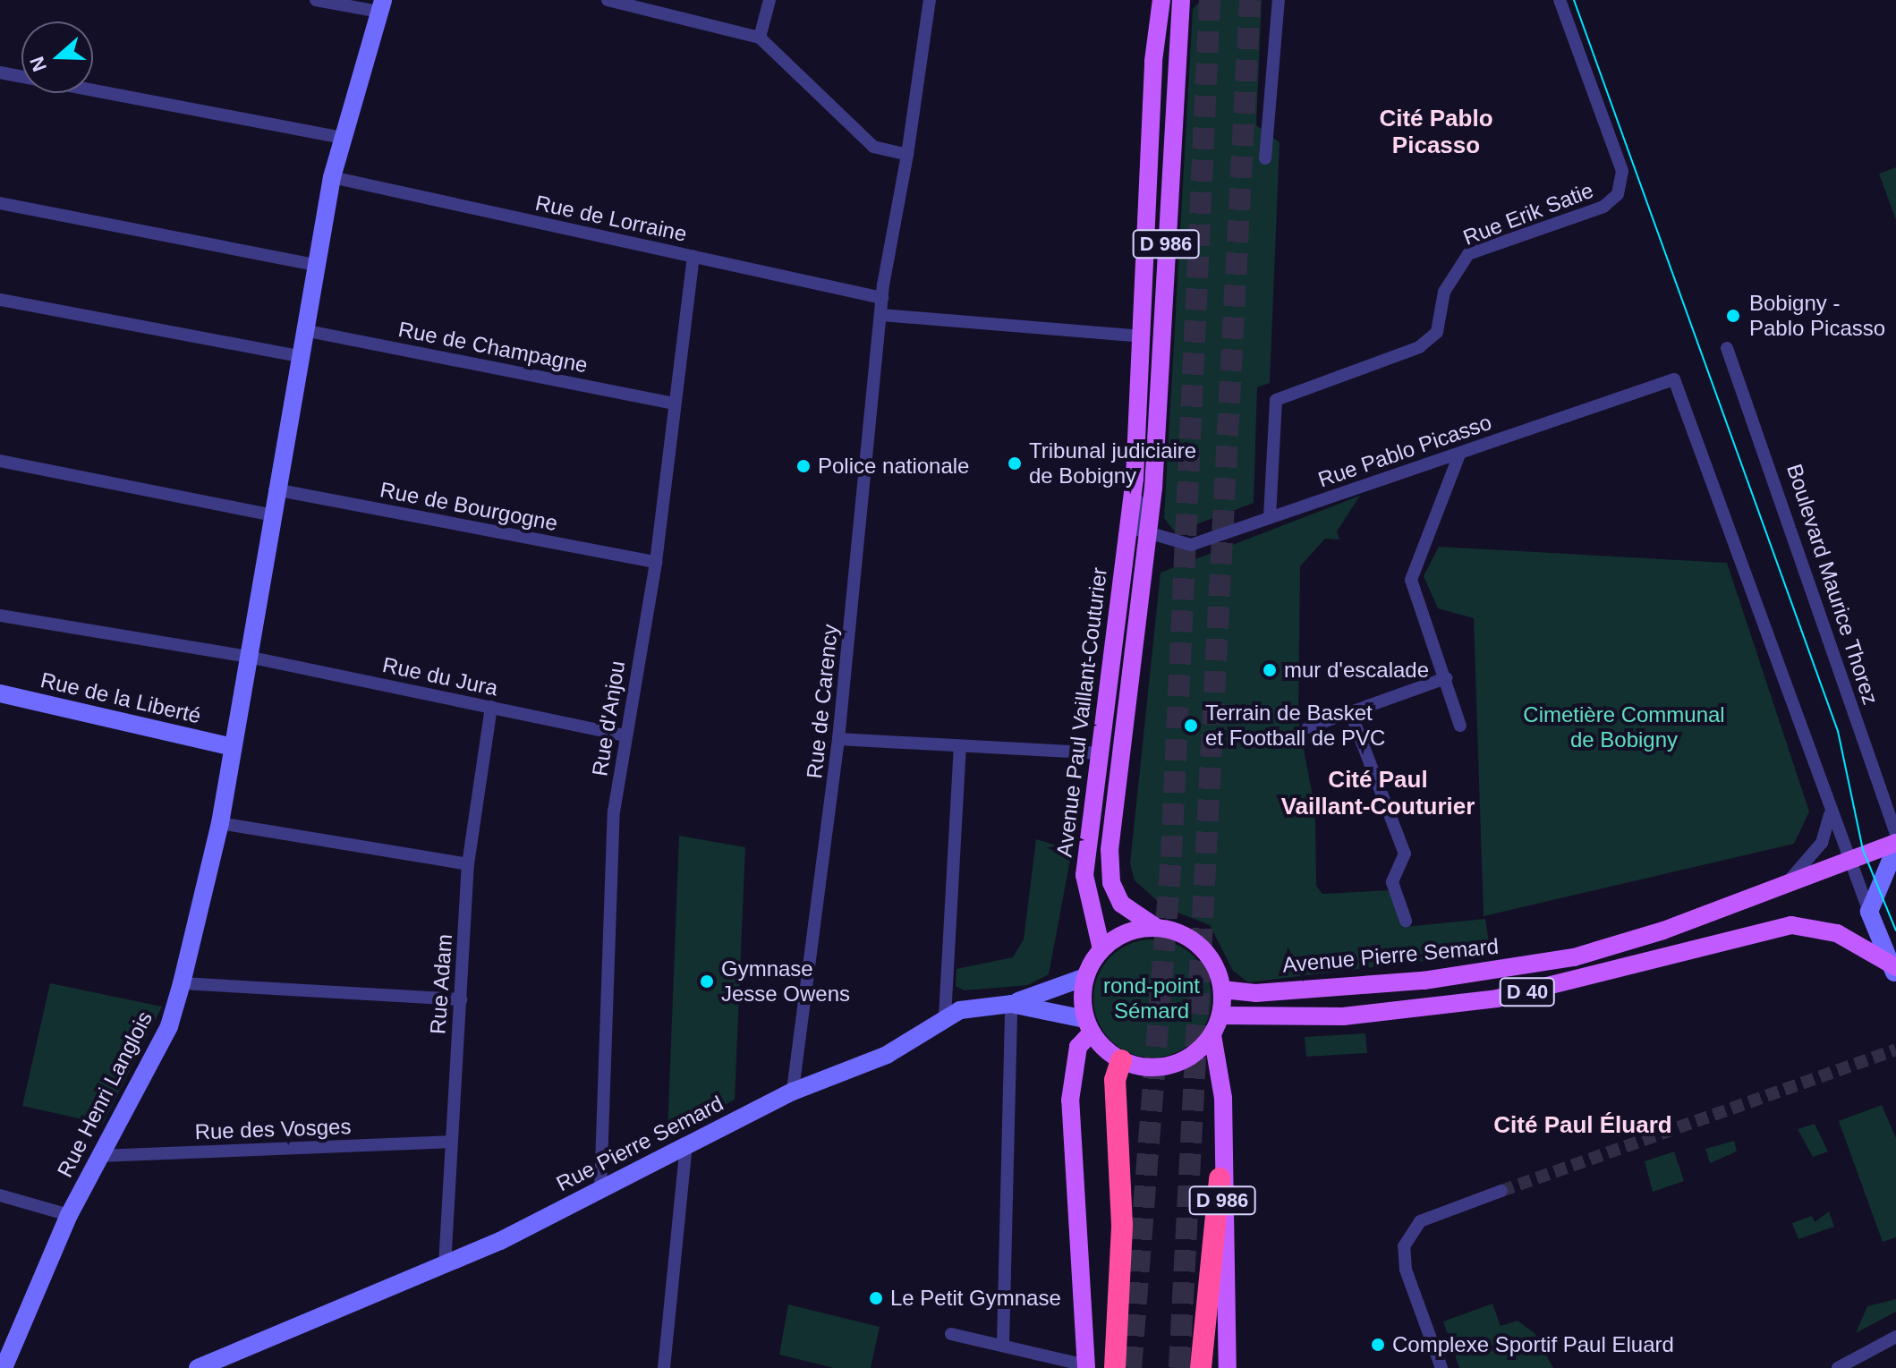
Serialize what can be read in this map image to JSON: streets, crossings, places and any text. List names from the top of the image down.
{
  "streets": {
    "main road": [
      "D 986",
      "Avenue Paul Vaillant-Couturier",
      "Avenue Pierre Semard",
      "D 40"
    ],
    "street": [
      "Rue Erik Satie",
      "Rue de Lorraine",
      "Rue de Champagne",
      "Rue Pablo Picasso",
      "Rue de Bourgogne",
      "Boulevard Maurice Thorez",
      "Rue du Jura",
      "Rue de la Liberté",
      "Rue de Carency",
      "Rue d'Anjou",
      "Rue Adam",
      "Rue Henri Langlois",
      "Rue des Vosges",
      "Rue Pierre Semard"
    ]
  },
  "crossings": [
    ["Rue Erik Satie", "Rue Pablo Picasso"],
    ["Rue de Lorraine", "Rue de Carency"],
    ["Rue de Lorraine", "Rue d'Anjou"],
    ["Rue de Lorraine", "Rue Henri Langlois"],
    ["D 986", "Avenue Paul Vaillant-Couturier"],
    ["D 986", "Avenue Pierre Semard"],
    ["D 986", "D 40"],
    ["D 986", "Rue Pierre Semard"],
    ["Rue de Champagne", "Rue d'Anjou"],
    ["Rue de Champagne", "Rue Henri Langlois"],
    ["Rue Pablo Picasso", "Avenue Paul Vaillant-Couturier"],
    ["Rue de Bourgogne", "Rue d'Anjou"],
    ["Rue de Bourgogne", "Rue Henri Langlois"],
    ["Rue du Jura", "Rue d'Anjou"],
    ["Rue du Jura", "Rue Adam"],
    ["Rue du Jura", "Rue Henri Langlois"],
    ["Rue de la Liberté", "Rue Henri Langlois"],
    ["Rue de Carency", "Rue Pierre Semard"],
    ["Avenue Paul Vaillant-Couturier", "Avenue Pierre Semard"],
    ["Avenue Paul Vaillant-Couturier", "D 40"],
    ["Avenue Paul Vaillant-Couturier", "Rue Pierre Semard"],
    ["Rue d'Anjou", "Rue Pierre Semard"],
    ["Avenue Pierre Semard", "D 40"],
    ["Avenue Pierre Semard", "Rue Pierre Semard"],
    ["Rue Adam", "Rue des Vosges"],
    ["Rue Adam", "Rue Pierre Semard"],
    ["D 40", "Rue Pierre Semard"],
    ["Rue Henri Langlois", "Rue des Vosges"]
  ],
  "districts": ["Cité Pablo Picasso", "Cité Paul Vaillant-Couturier", "Cité Paul Éluard"],
  "parks": ["Cimetière Communal de Bobigny", "rond-point Sémard"],
  "places": [
    "Bobigny - Pablo Picasso",
    "Tribunal judiciaire de Bobigny",
    "Police nationale",
    "mur d'escalade",
    "Terrain de Basket et Football de PVC",
    "Gymnase Jesse Owens",
    "Le Petit Gymnase",
    "Complexe Sportif Paul Eluard"
  ],
  "north": "left"
}
